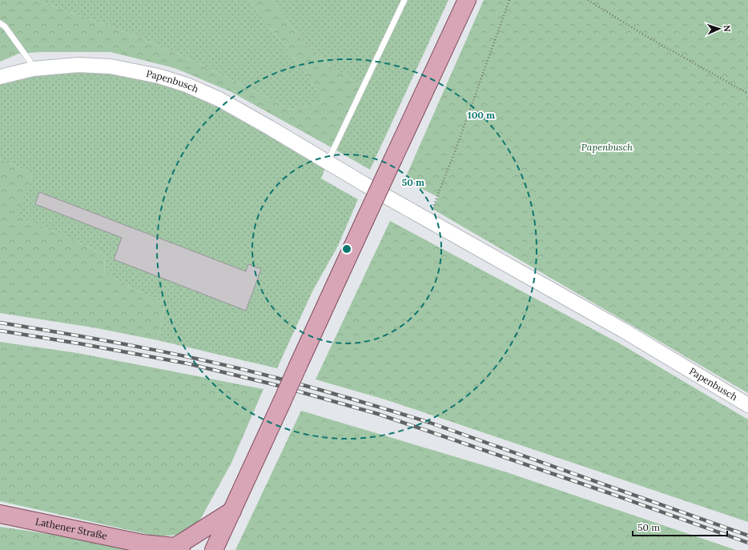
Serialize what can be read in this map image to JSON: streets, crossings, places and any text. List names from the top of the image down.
{
  "streets": {
    "main road": ["Lathener Straße"],
    "street": ["Papenbusch"]
  },
  "parks": ["Papenbusch"],
  "scale_bar": "50 m",
  "north": "right",
  "rings": ["100 m", "50 m"]
}
